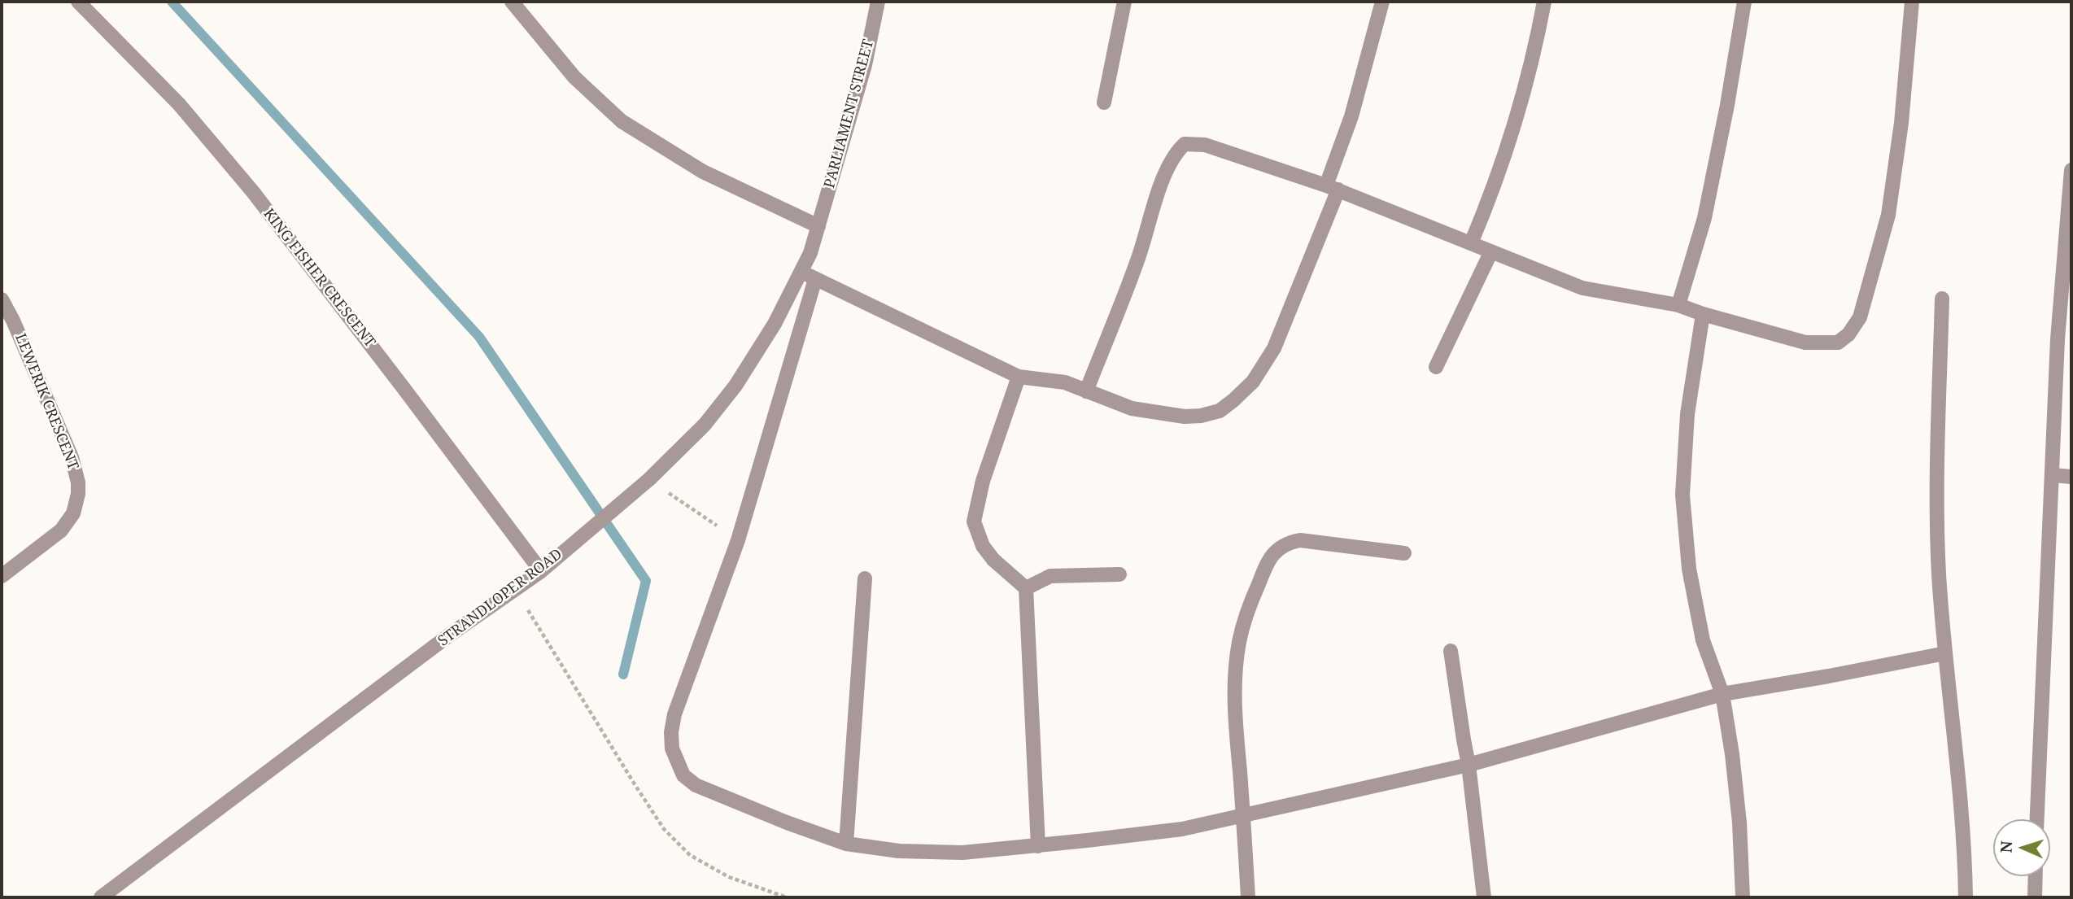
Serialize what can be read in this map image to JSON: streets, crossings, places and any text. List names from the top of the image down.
{
  "streets": {
    "street": [
      "PARLIAMENT STREET",
      "KING FISHER CRESCENT",
      "LEWERIK CRESCENT",
      "STRANDLOPER ROAD"
    ]
  },
  "crossings": [
    ["PARLIAMENT STREET", "STRANDLOPER ROAD"],
    ["KING FISHER CRESCENT", "STRANDLOPER ROAD"]
  ],
  "north": "left"
}
